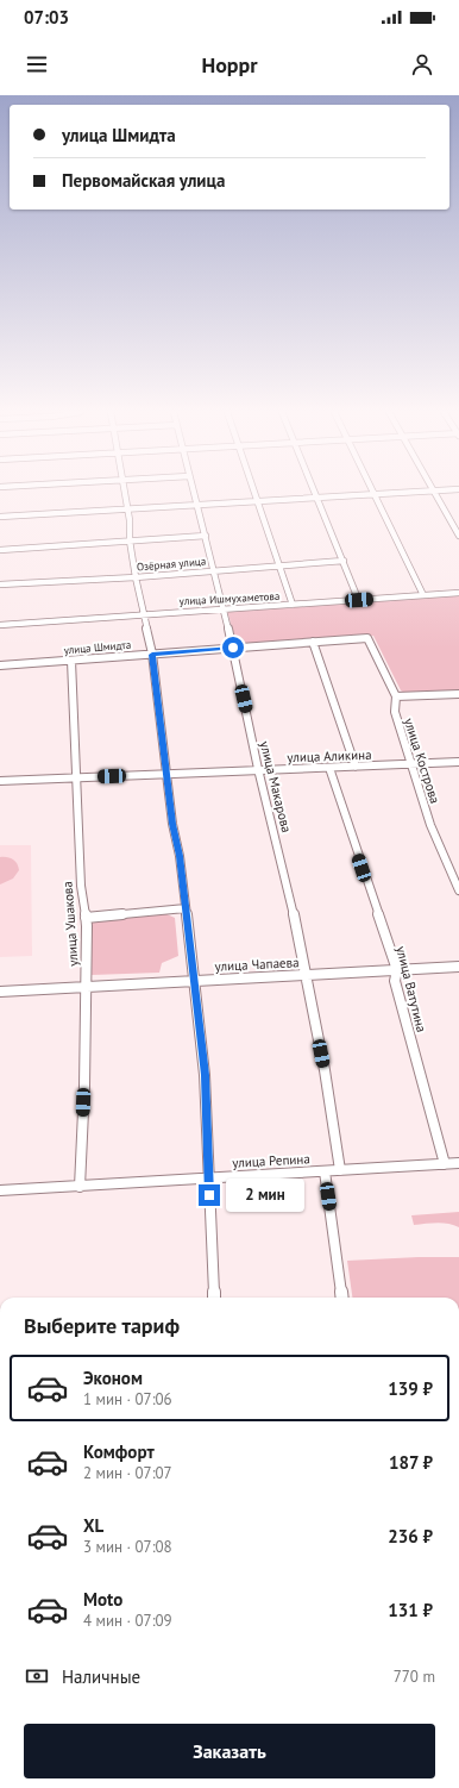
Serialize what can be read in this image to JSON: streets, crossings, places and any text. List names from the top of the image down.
{
  "streets": {
    "street": [
      "Озёрная улица",
      "улица Ишмухаметова",
      "улица Шмидта",
      "улица Аликина",
      "улица Кострова",
      "улица Макарова",
      "улица Ушакова",
      "улица Чапаева",
      "улица Ватутина",
      "улица Репина"
    ]
  },
  "crossings": [
    ["Озёрная улица", "улица Макарова"],
    ["улица Ишмухаметова", "улица Макарова"],
    ["улица Шмидта", "улица Кострова"],
    ["улица Шмидта", "улица Макарова"],
    ["улица Шмидта", "улица Ушакова"],
    ["улица Аликина", "улица Кострова"],
    ["улица Аликина", "улица Макарова"],
    ["улица Аликина", "улица Ушакова"],
    ["улица Аликина", "улица Ватутина"],
    ["улица Макарова", "улица Чапаева"],
    ["улица Макарова", "улица Репина"],
    ["улица Ушакова", "улица Чапаева"],
    ["улица Ушакова", "улица Репина"],
    ["улица Чапаева", "улица Ватутина"],
    ["улица Ватутина", "улица Репина"]
  ],
  "page": {
    "status": "07:03",
    "header": "Hoppr",
    "banner": ["улица Шмидта", "Первомайская улица"],
    "bubble": "2 мин",
    "heading": "Выберите тариф",
    "list": [
      {
        "name": "Эконом",
        "note": "1 мин · 07:06",
        "value": "139 ₽"
      },
      {
        "name": "Комфорт",
        "note": "2 мин · 07:07",
        "value": "187 ₽"
      },
      {
        "name": "XL",
        "note": "3 мин · 07:08",
        "value": "236 ₽"
      },
      {
        "name": "Moto",
        "note": "4 мин · 07:09",
        "value": "131 ₽"
      }
    ],
    "pay": ["Наличные", "770 m"],
    "buttons": "Заказать"
  }
}
